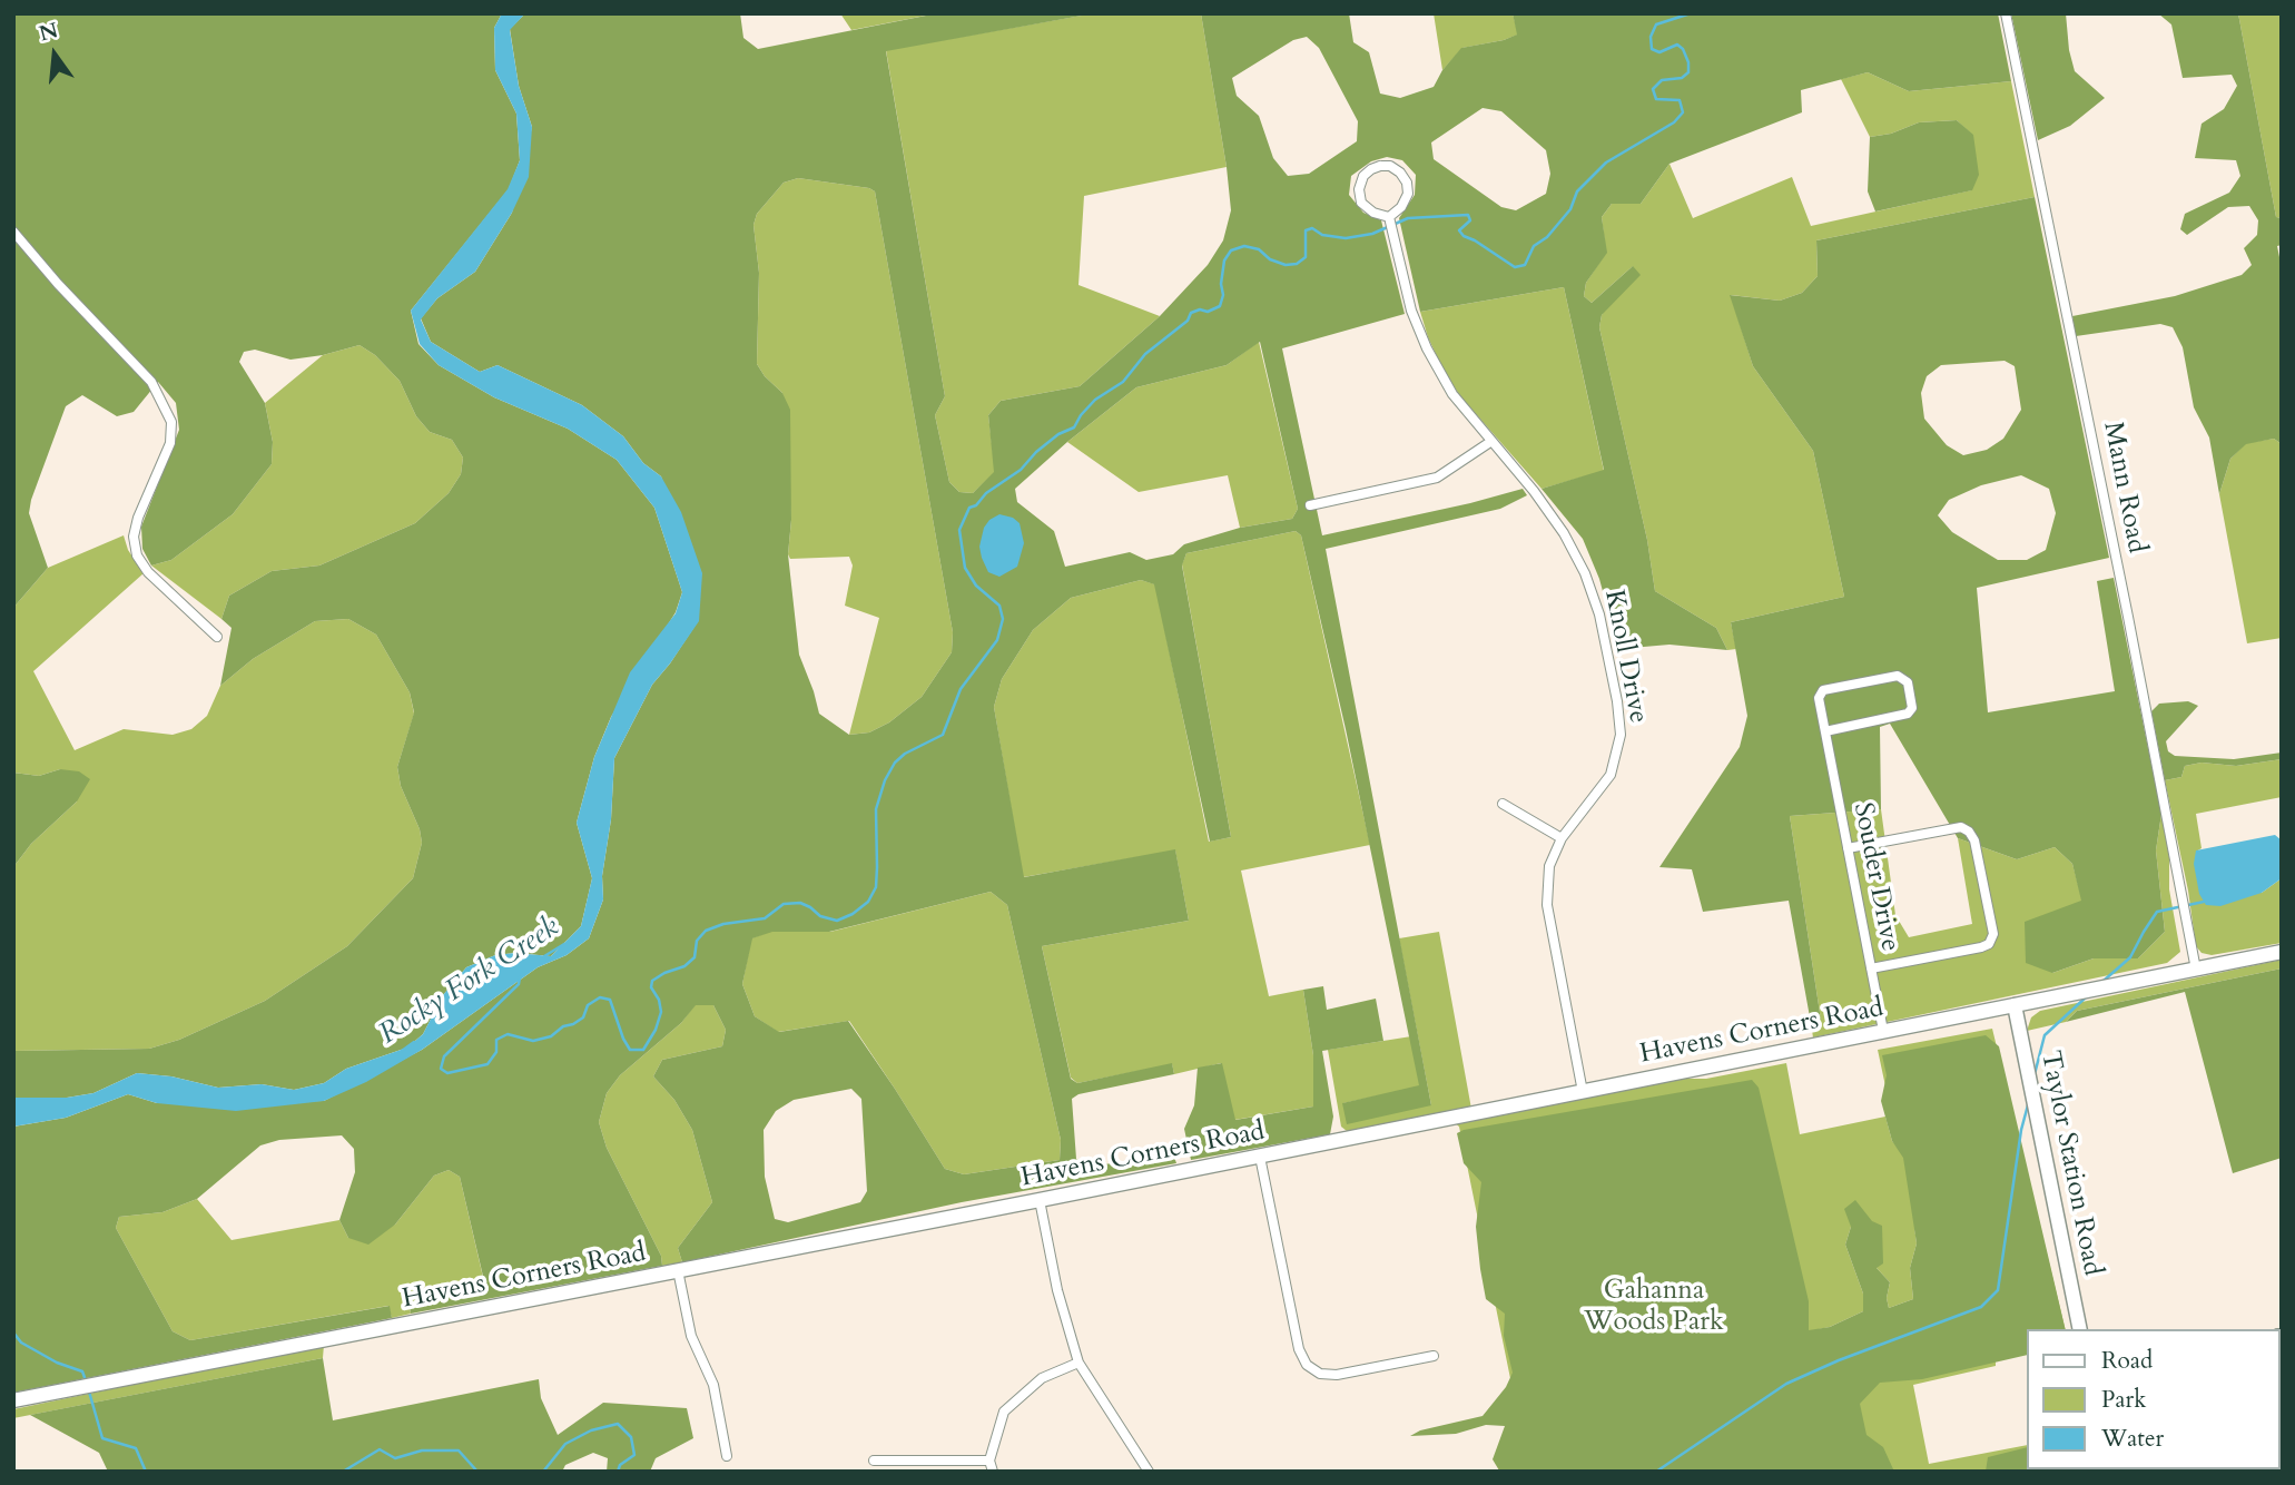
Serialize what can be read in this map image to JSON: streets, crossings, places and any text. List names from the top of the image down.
{
  "streets": {
    "main road": ["Havens Corners Road", "Taylor Station Road"],
    "street": ["Mann Road", "Knoll Drive", "Souder Drive"]
  },
  "crossings": [
    ["Mann Road", "Havens Corners Road"],
    ["Knoll Drive", "Havens Corners Road"],
    ["Souder Drive", "Havens Corners Road"],
    ["Havens Corners Road", "Taylor Station Road"]
  ],
  "water": ["Rocky Fork Creek"],
  "parks": ["Gahanna Woods Park"],
  "legend": ["Road", "Park", "Water"],
  "north": "top"
}
